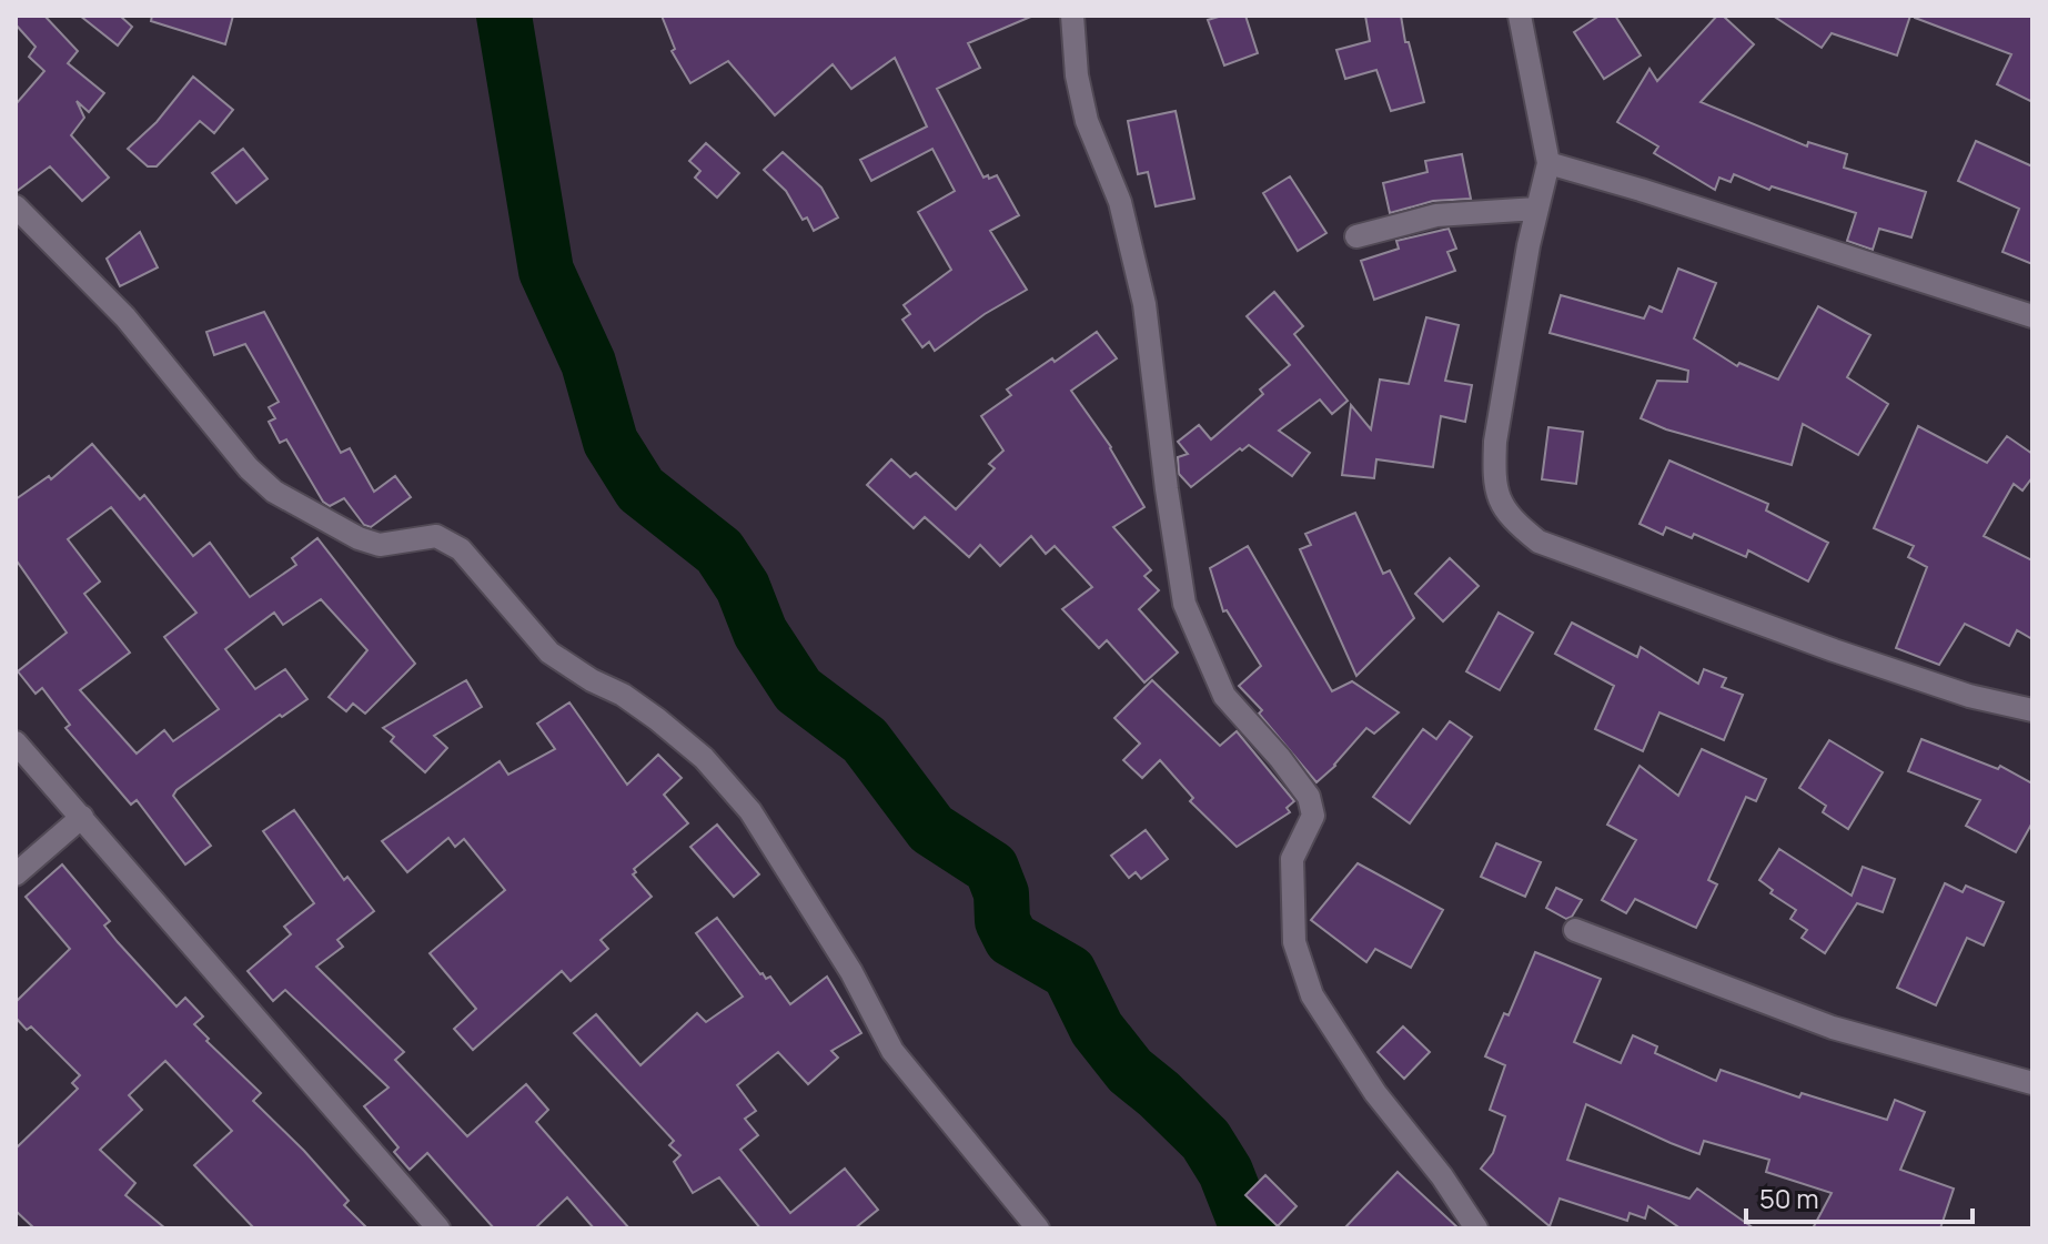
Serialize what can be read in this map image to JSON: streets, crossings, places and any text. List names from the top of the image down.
{
  "scale_bar": "50 m"
}
